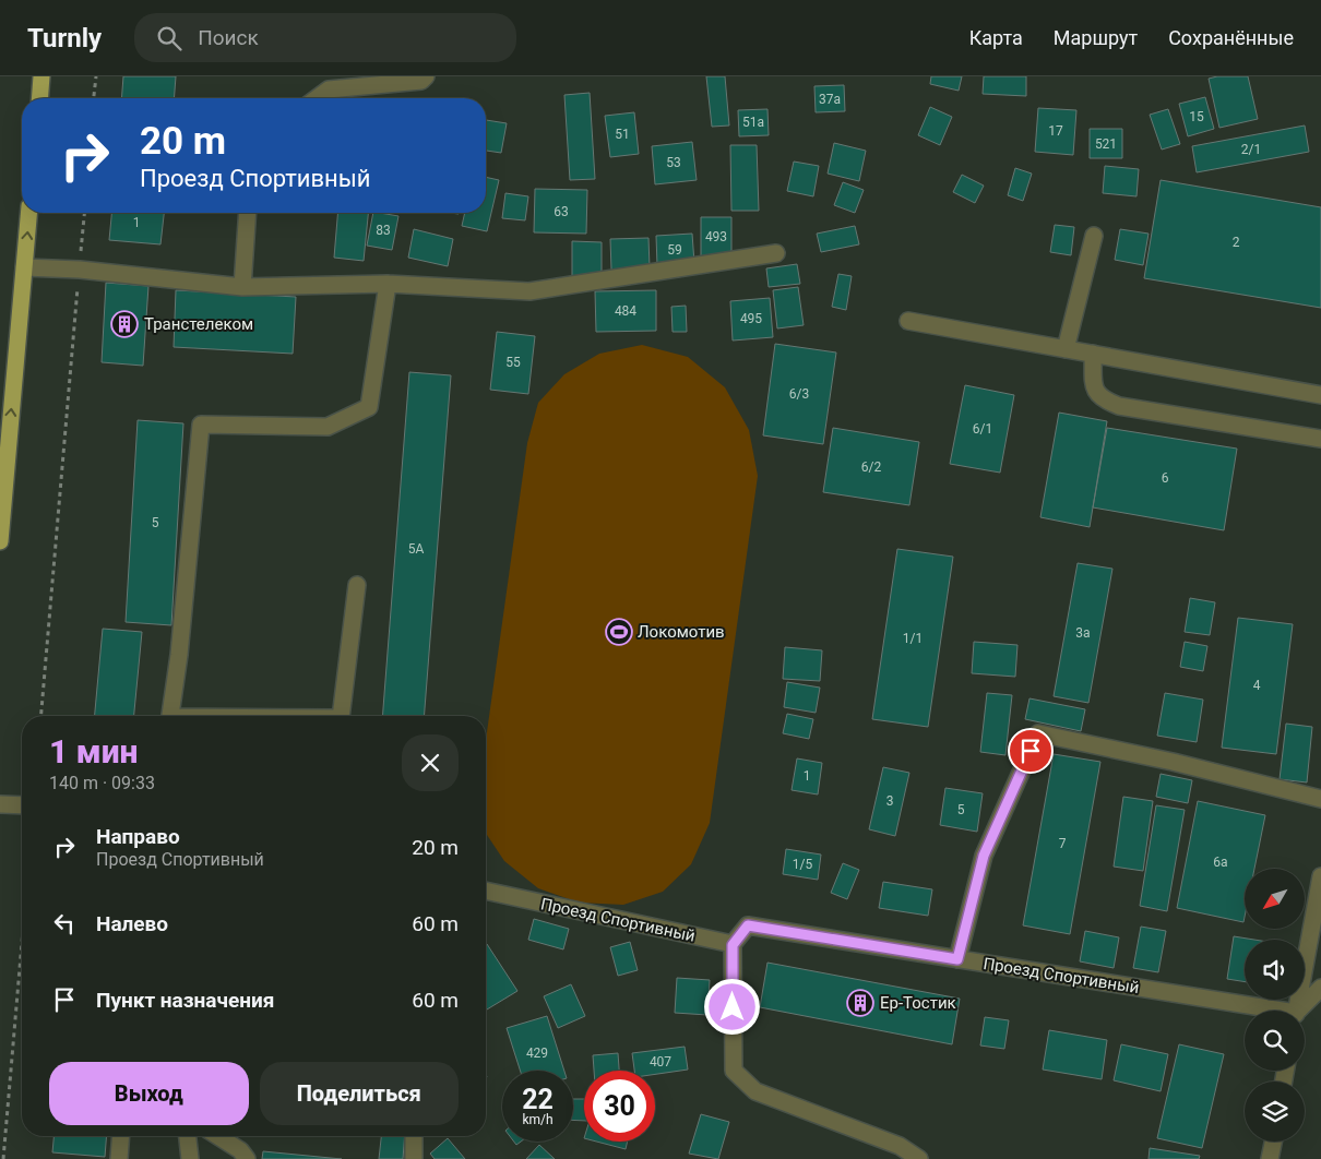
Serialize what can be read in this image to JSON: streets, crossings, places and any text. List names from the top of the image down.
{
  "streets": {
    "street": ["Проезд Спортивный"]
  },
  "places": {
    "building": ["Транстелеком", "Ер-Тостик"],
    "sports": ["Локомотив"]
  },
  "house_numbers": [
    "37а",
    "15",
    "51а",
    "17",
    "51",
    "521",
    "2/1",
    "53",
    "63",
    "1",
    "83",
    "493",
    "2",
    "59",
    "484",
    "495",
    "55",
    "6/3",
    "6/1",
    "6/2",
    "6",
    "5",
    "5А",
    "3а",
    "1/1",
    "4",
    "1",
    "3",
    "5",
    "7",
    "6а",
    "1/5",
    "429",
    "407"
  ],
  "north": "bottom left",
  "page": {
    "header": "Turnly",
    "search": "Поиск",
    "nav": ["Карта", "Маршрут", "Сохранённые"],
    "turn": ["20 m", "Проезд Спортивный"],
    "heading": ["1 мин", "140 m · 09:33"],
    "list": [
      {
        "name": "Направо",
        "note": "Проезд Спортивный",
        "value": "20 m"
      },
      {
        "name": "Налево",
        "value": "60 m"
      },
      {
        "name": "Пункт назначения",
        "value": "60 m"
      }
    ],
    "buttons": ["Выход", "Поделиться"],
    "speed": "22 km/h",
    "limit": "30"
  }
}
